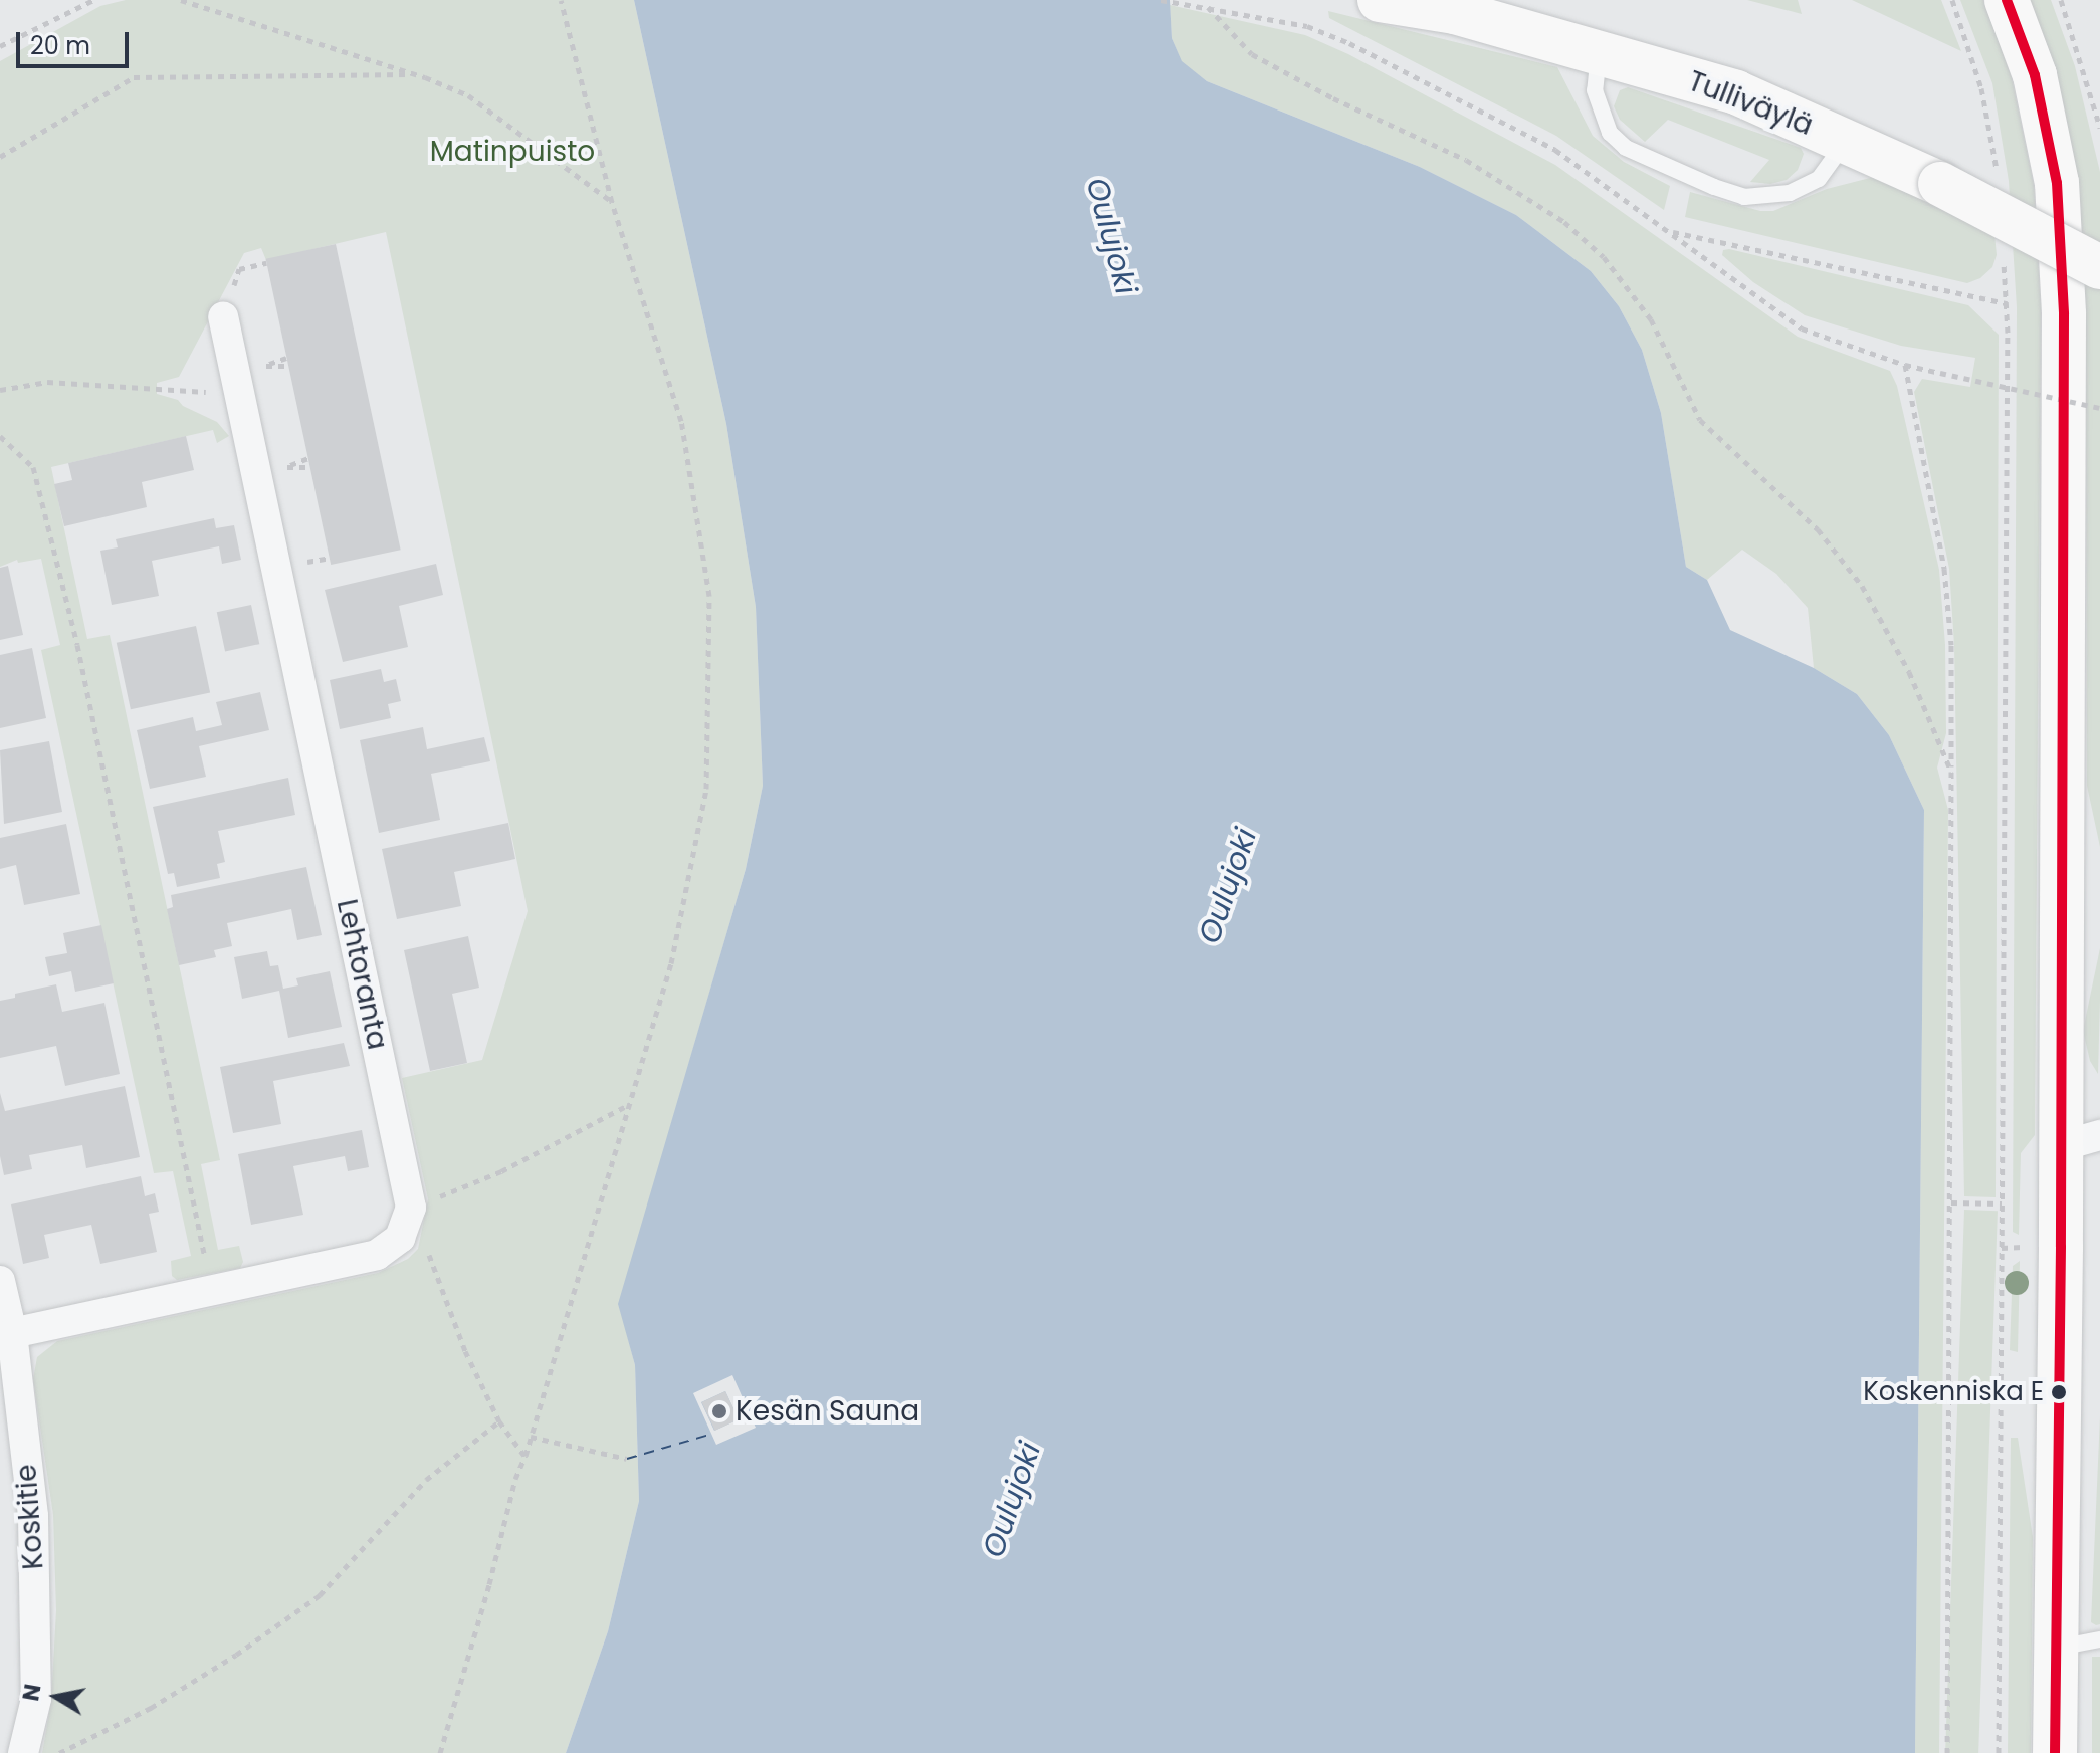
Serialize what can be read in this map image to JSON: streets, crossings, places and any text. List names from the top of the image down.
{
  "streets": {
    "street": ["Tulliväylä", "Lehtoranta", "Koskitie"]
  },
  "water": ["Oulujoki"],
  "parks": ["Matinpuisto"],
  "places": ["Koskenniska E", "Kesän Sauna"],
  "scale_bar": "20 m",
  "north": "left"
}
